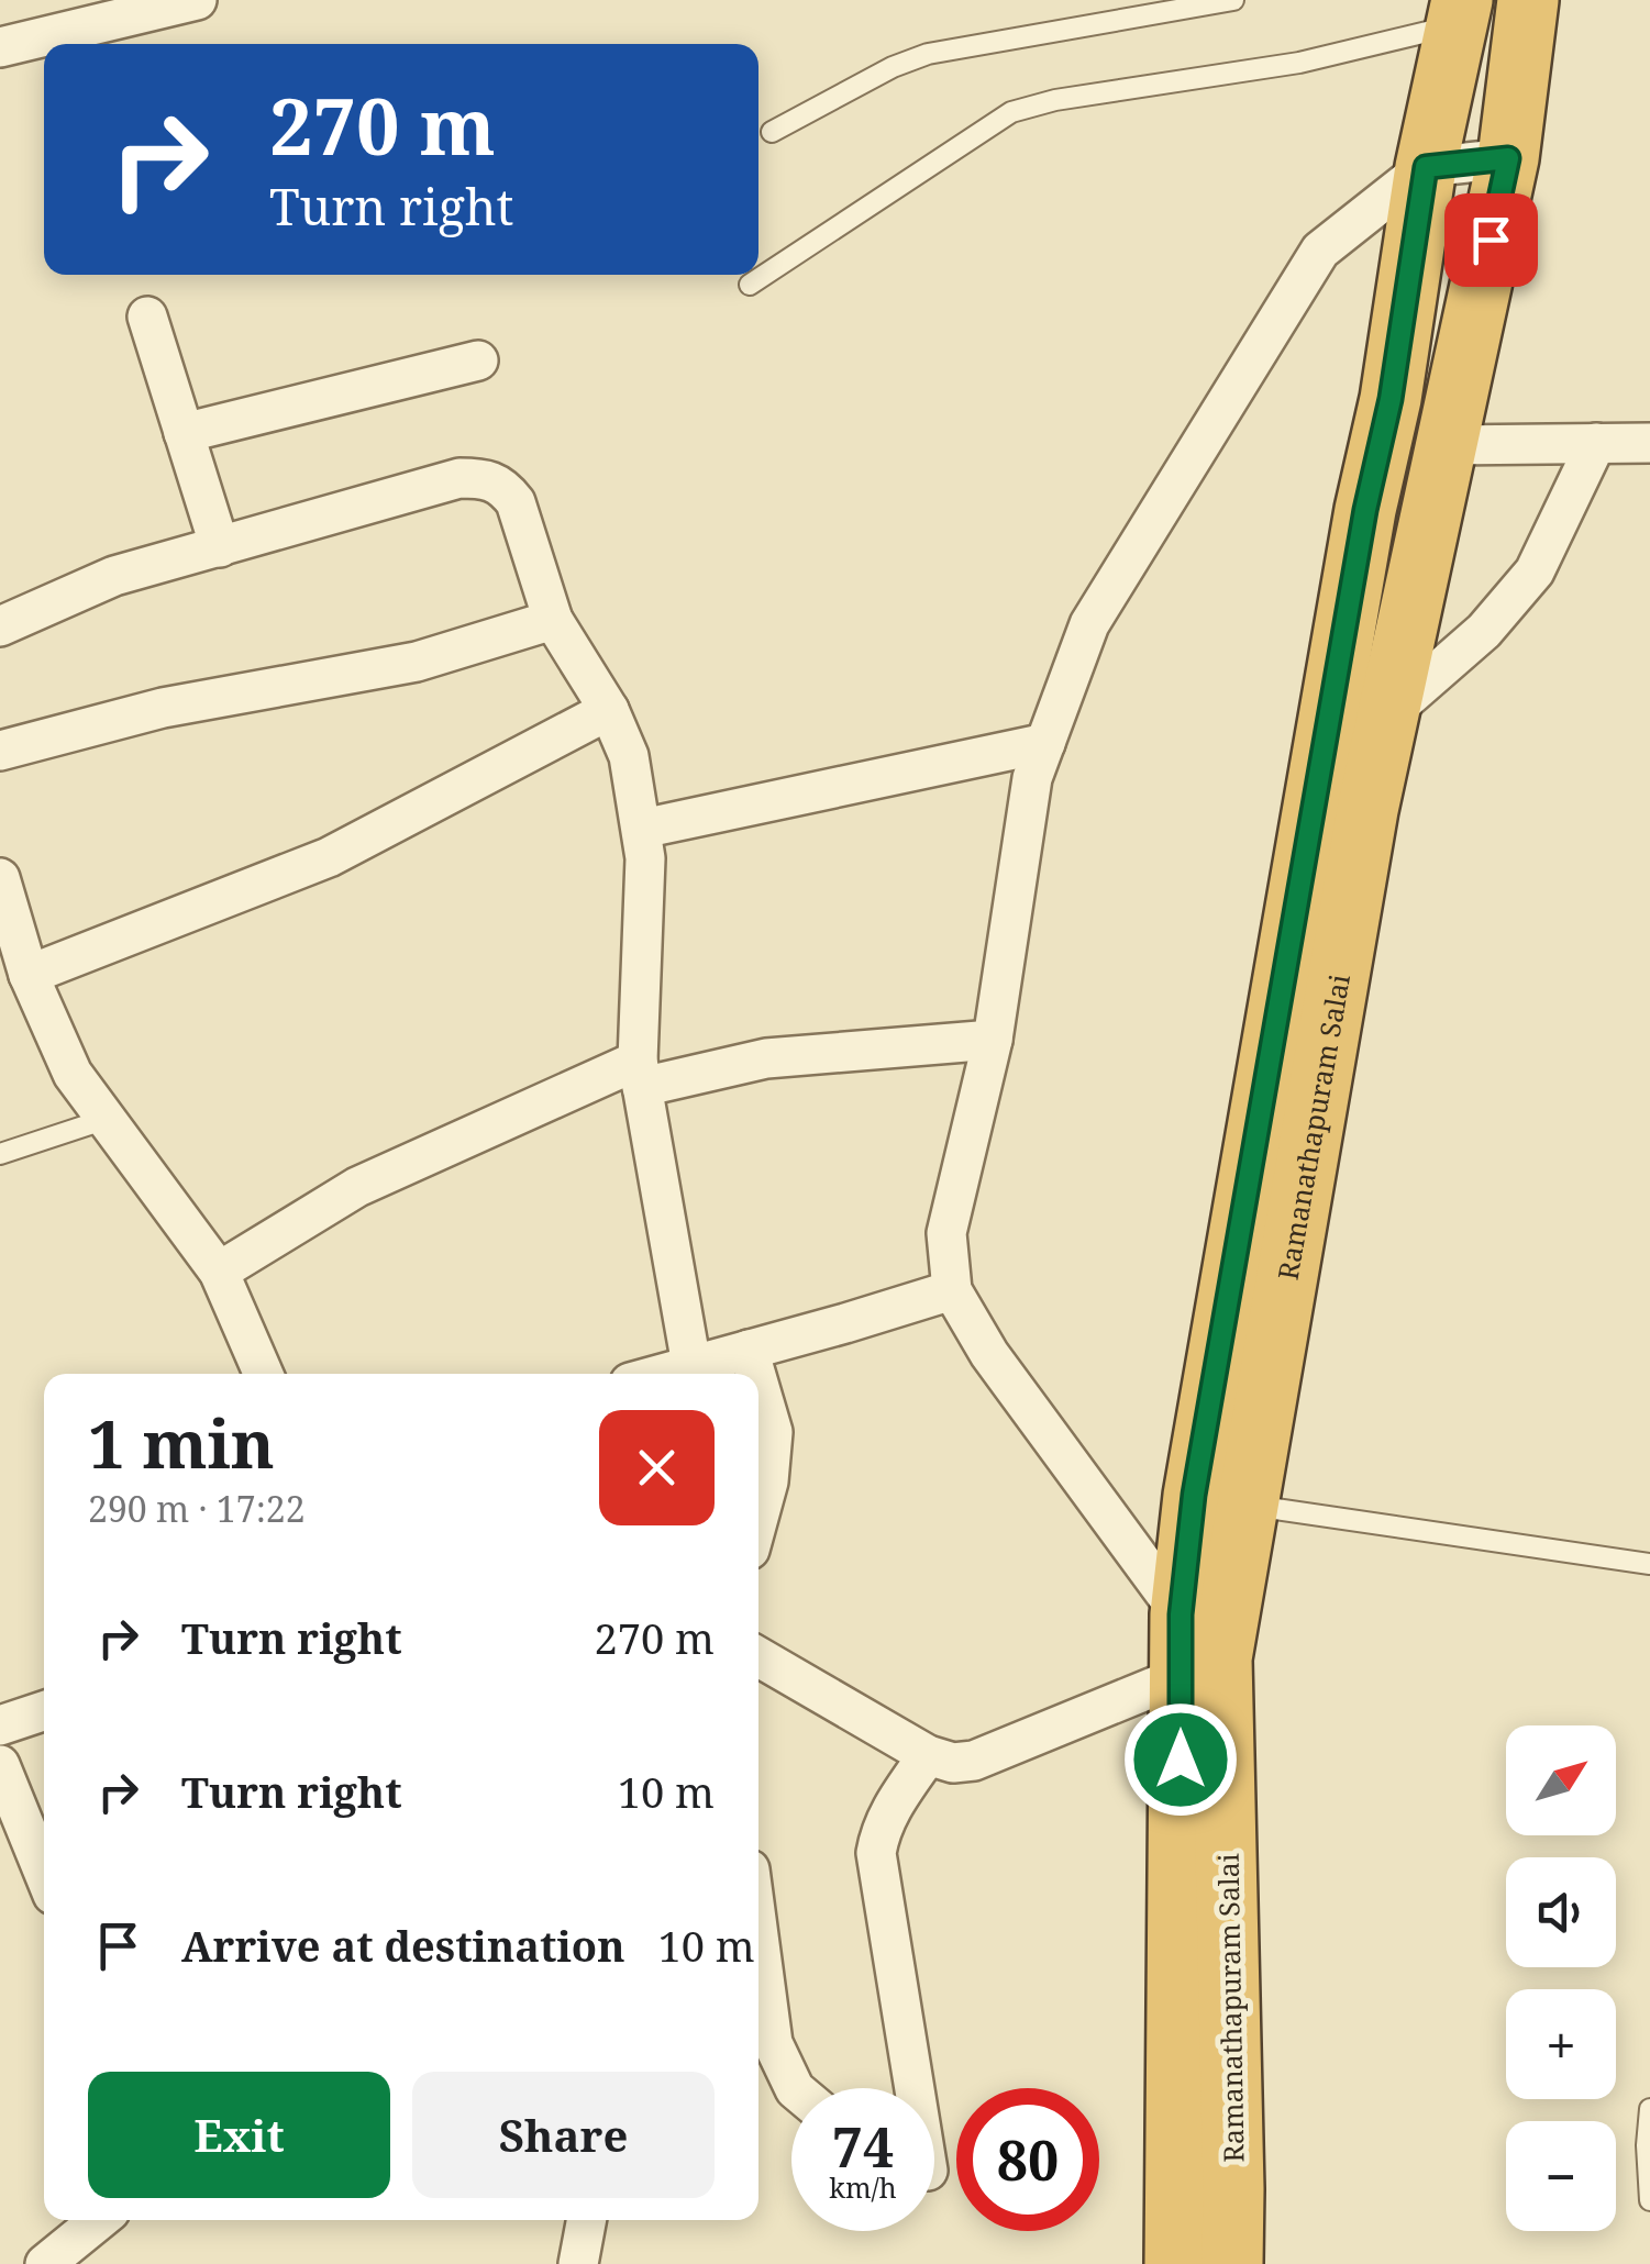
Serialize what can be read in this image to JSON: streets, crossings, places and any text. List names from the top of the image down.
{
  "streets": {
    "highway": ["Ramanathapuram Salai"]
  },
  "north": "top right",
  "page": {
    "turn": ["270 m", "Turn right"],
    "heading": ["1 min", "290 m · 17:22"],
    "list": [
      {
        "name": "Turn right",
        "value": "270 m"
      },
      {
        "name": "Turn right",
        "value": "10 m"
      },
      {
        "name": "Arrive at destination",
        "value": "10 m"
      }
    ],
    "map_buttons": ["+", "−"],
    "buttons": ["Exit", "Share"],
    "speed": "74 km/h",
    "limit": "80"
  }
}
